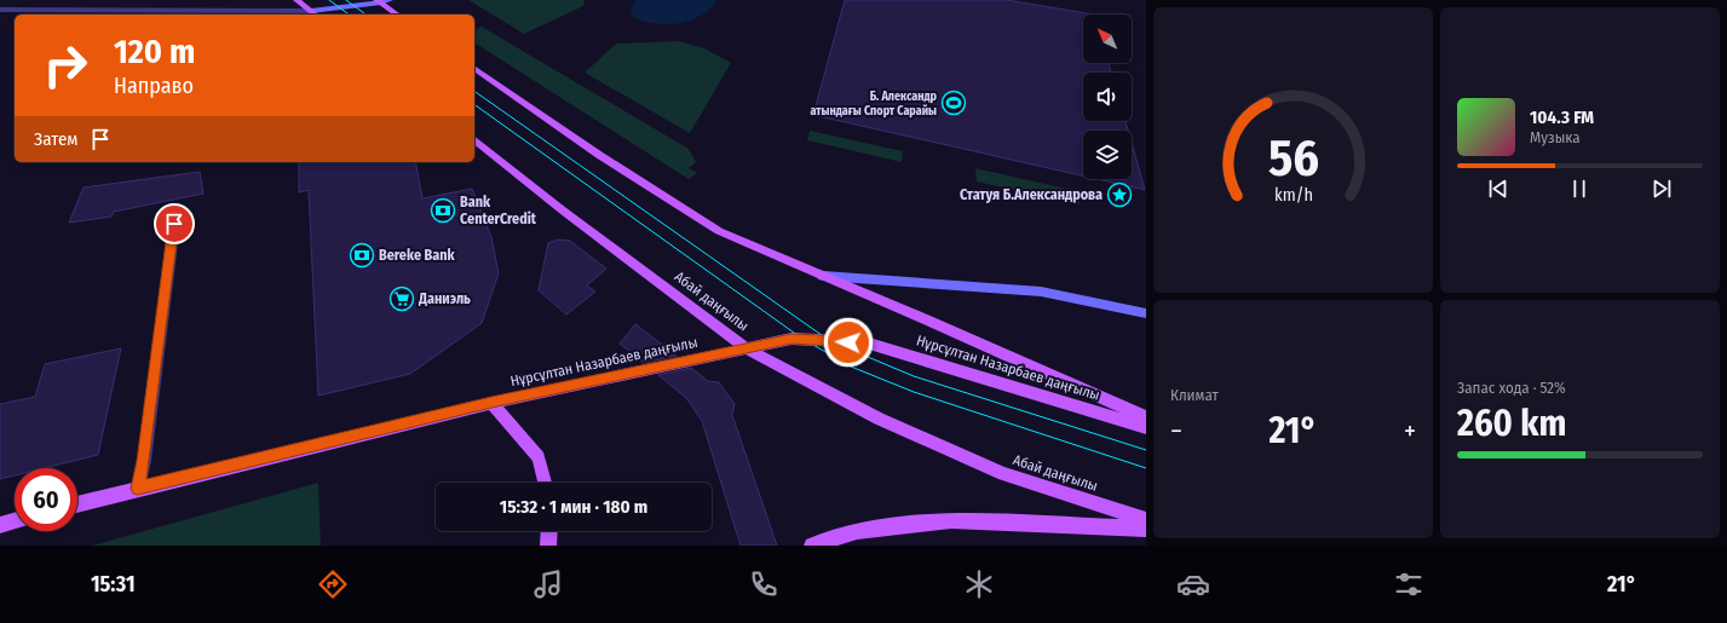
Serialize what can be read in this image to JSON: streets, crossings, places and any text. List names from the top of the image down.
{
  "streets": {
    "main road": ["Абай даңғылы", "Нұрсұлтан Назарбаев даңғылы"]
  },
  "crossings": [
    ["Абай даңғылы", "Нұрсұлтан Назарбаев даңғылы"]
  ],
  "places": {
    "sports": ["Б. Александр атындағы Спорт Сарайы"],
    "place": ["Статуя Б.Александрова"],
    "bank": ["Bank CenterCredit", "Bereke Bank"],
    "supermarket": ["Даниэль"]
  },
  "north": "top left",
  "page": {
    "turn": ["120 m", "Направо"],
    "song": ["104.3 FM", "Музыка"],
    "then": "Затем",
    "tile": [
      "Климат",
      ["Запас хода · 52%", "260 km"]
    ],
    "heat": ["−", "21°", "+"],
    "limit": "60",
    "trip": "15:32 · 1 мин · 180 m",
    "tabs": ["15:31", "21°"],
    "gauge": ["56", "km/h"]
  }
}
